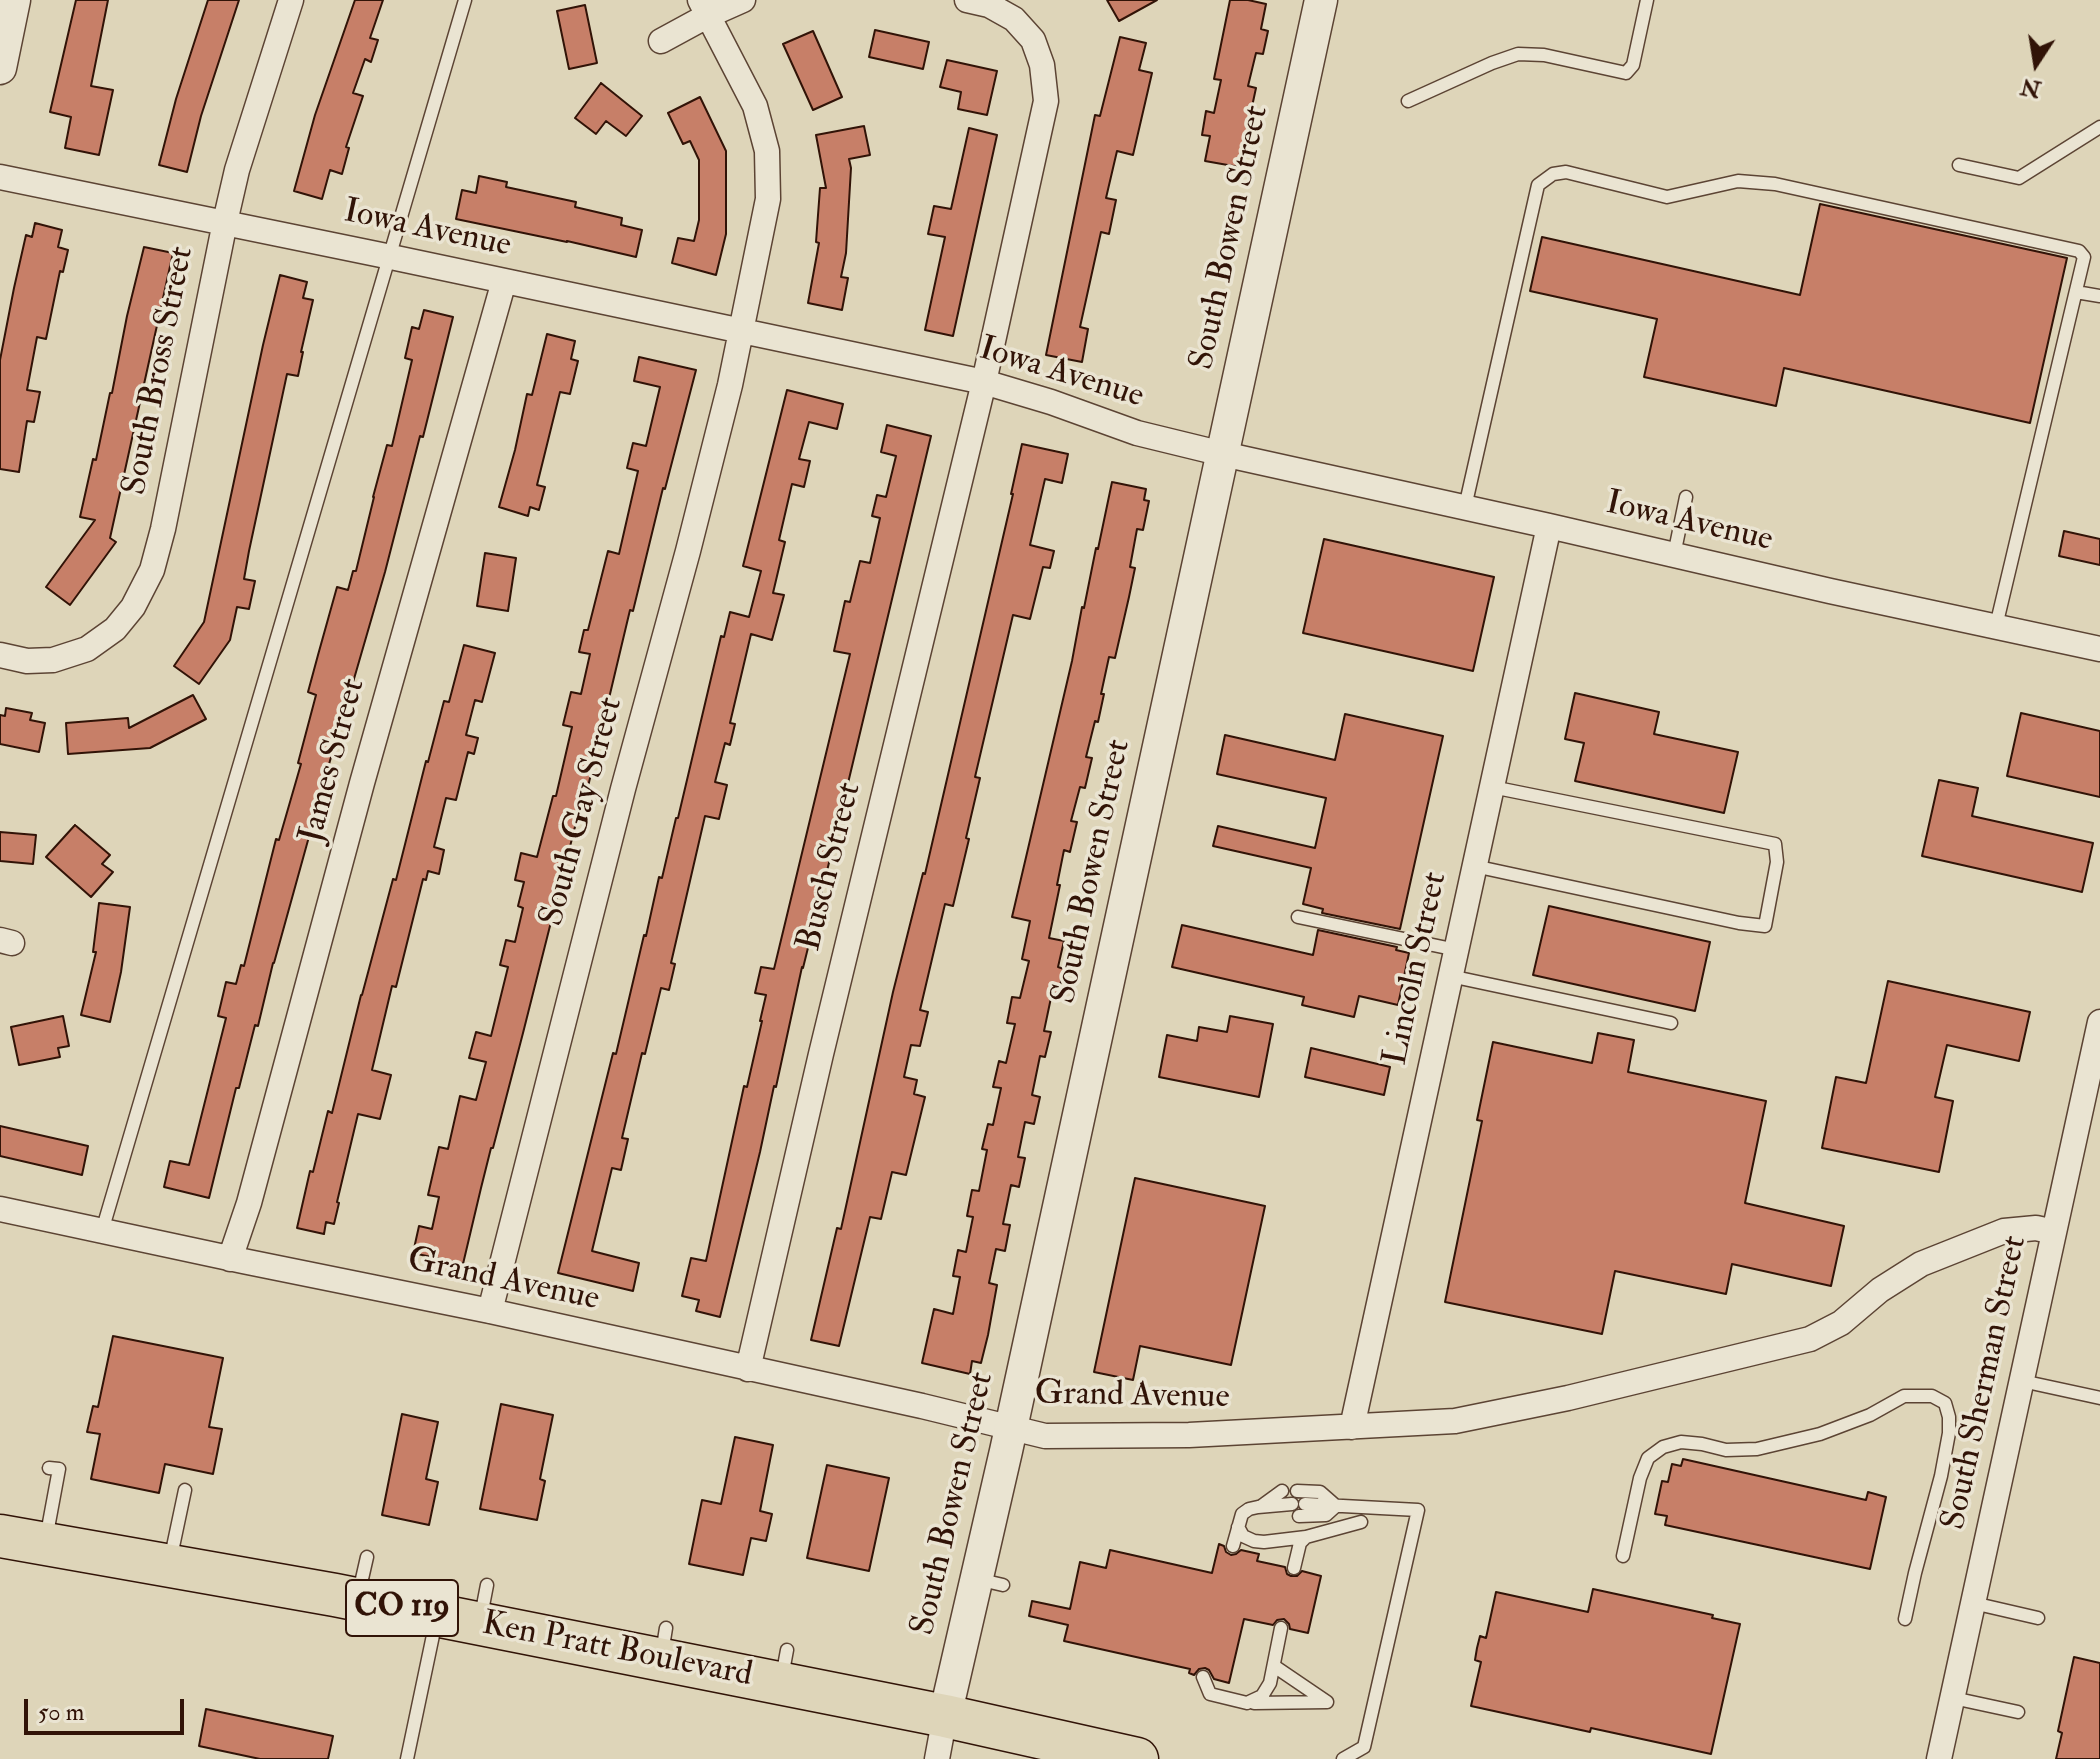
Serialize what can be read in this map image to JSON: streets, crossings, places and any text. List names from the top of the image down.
{
  "streets": {
    "highway": ["CO 119", "Ken Pratt Boulevard"],
    "street": [
      "Iowa Avenue",
      "South Bowen Street",
      "South Bross Street",
      "James Street",
      "South Gay Street",
      "Busch Street",
      "Lincoln Street",
      "Grand Avenue",
      "South Sherman Street"
    ]
  },
  "crossings": [
    ["Iowa Avenue", "South Bowen Street"],
    ["Iowa Avenue", "South Bross Street"],
    ["Iowa Avenue", "James Street"],
    ["Iowa Avenue", "South Gay Street"],
    ["Iowa Avenue", "Busch Street"],
    ["Iowa Avenue", "Lincoln Street"],
    ["South Bowen Street", "Grand Avenue"],
    ["South Bowen Street", "Ken Pratt Boulevard"],
    ["James Street", "Grand Avenue"],
    ["South Gay Street", "Grand Avenue"],
    ["Busch Street", "Grand Avenue"],
    ["Lincoln Street", "Grand Avenue"],
    ["Grand Avenue", "South Sherman Street"]
  ],
  "scale_bar": "50 m",
  "north": "bottom"
}
